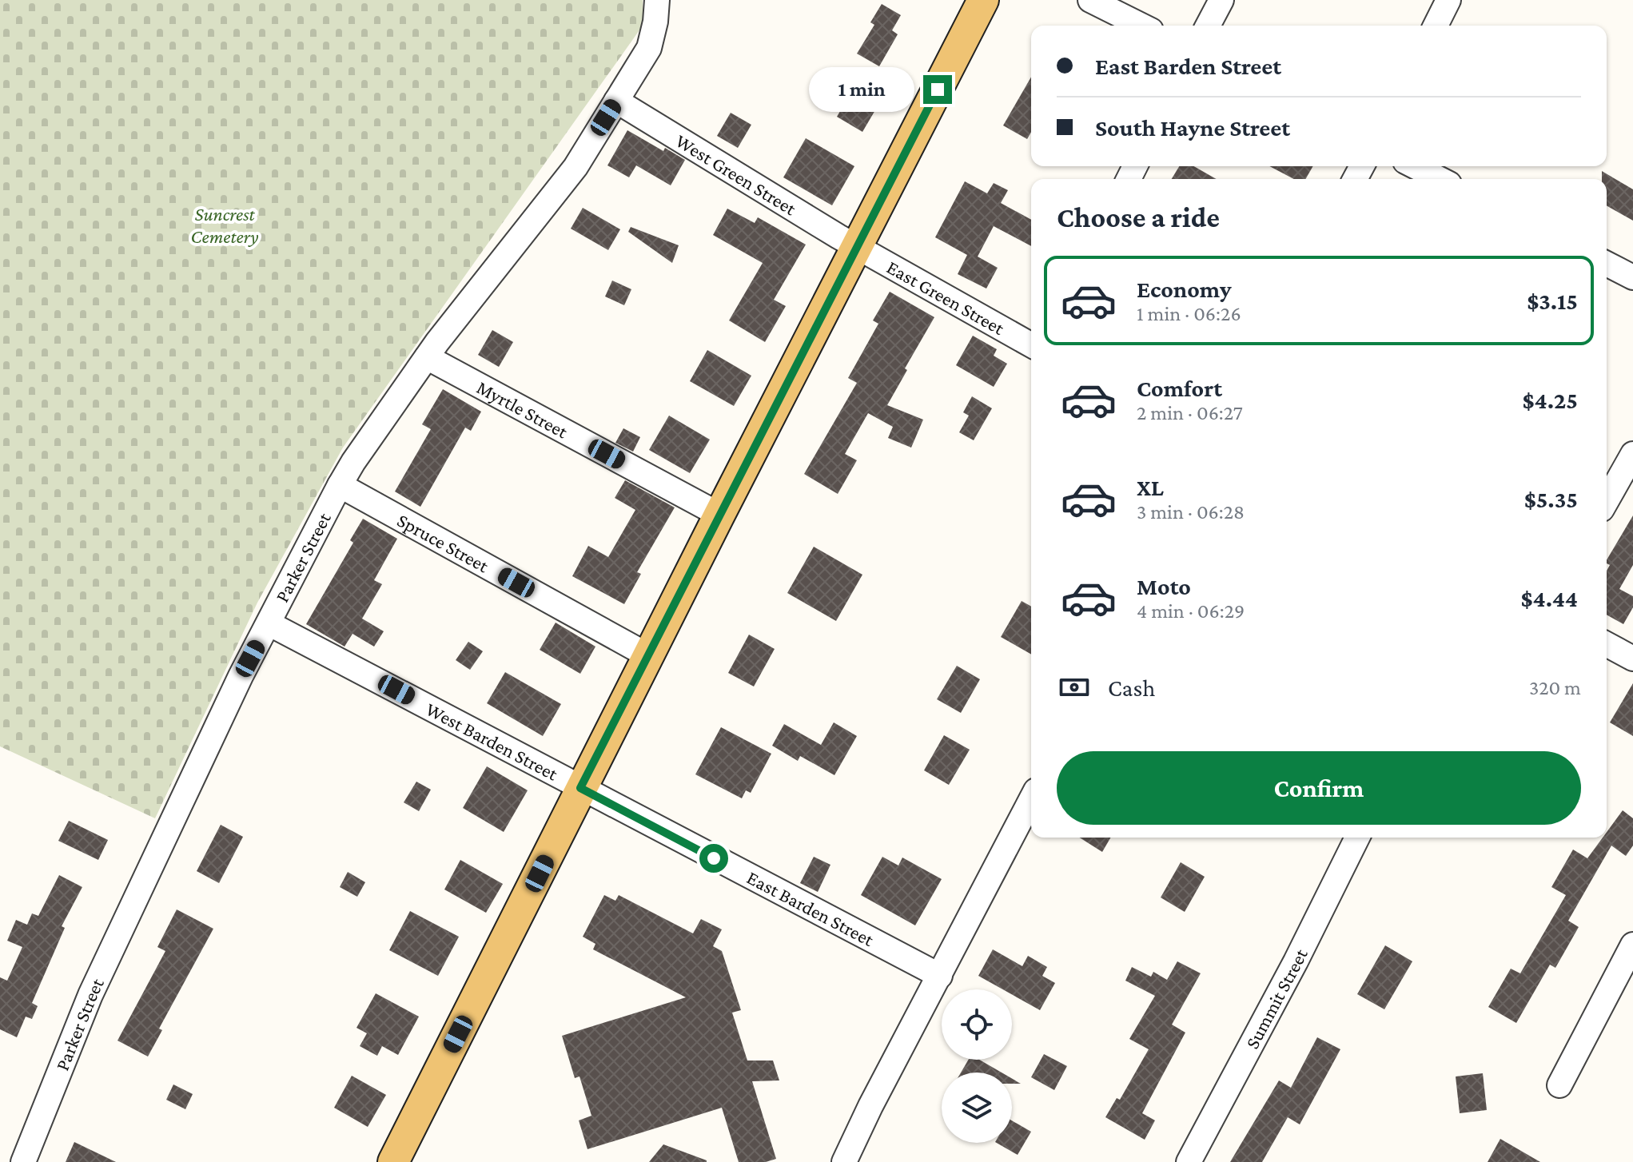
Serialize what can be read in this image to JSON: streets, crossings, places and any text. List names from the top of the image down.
{
  "streets": {
    "street": [
      "West Green Street",
      "East Green Street",
      "Myrtle Street",
      "Spruce Street",
      "Parker Street",
      "West Barden Street",
      "East Barden Street",
      "Summit Street"
    ]
  },
  "crossings": [
    ["West Green Street", "East Green Street"],
    ["West Green Street", "Parker Street"],
    ["Myrtle Street", "Parker Street"],
    ["Spruce Street", "Parker Street"],
    ["Parker Street", "West Barden Street"],
    ["West Barden Street", "East Barden Street"]
  ],
  "parks": ["Suncrest Cemetery"],
  "page": {
    "banner": ["East Barden Street", "South Hayne Street"],
    "bubble": "1 min",
    "heading": "Choose a ride",
    "list": [
      {
        "name": "Economy",
        "note": "1 min · 06:26",
        "value": "$3.15"
      },
      {
        "name": "Comfort",
        "note": "2 min · 06:27",
        "value": "$4.25"
      },
      {
        "name": "XL",
        "note": "3 min · 06:28",
        "value": "$5.35"
      },
      {
        "name": "Moto",
        "note": "4 min · 06:29",
        "value": "$4.44"
      }
    ],
    "pay": ["Cash", "320 m"],
    "buttons": "Confirm"
  }
}
